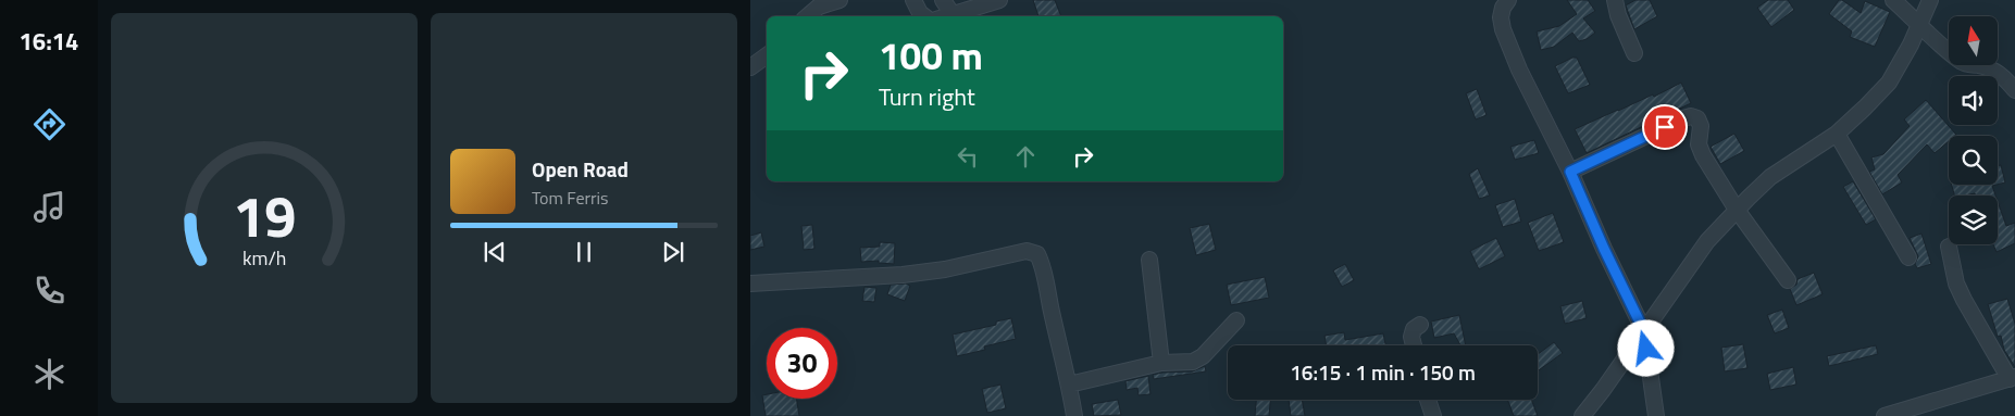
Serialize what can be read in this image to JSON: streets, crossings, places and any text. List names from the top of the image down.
{
  "north": "top",
  "page": {
    "tabs": "16:14",
    "turn": ["100 m", "Turn right"],
    "song": ["Open Road", "Tom Ferris"],
    "limit": "30",
    "trip": "16:15 · 1 min · 150 m",
    "gauge": ["19", "km/h"]
  }
}
